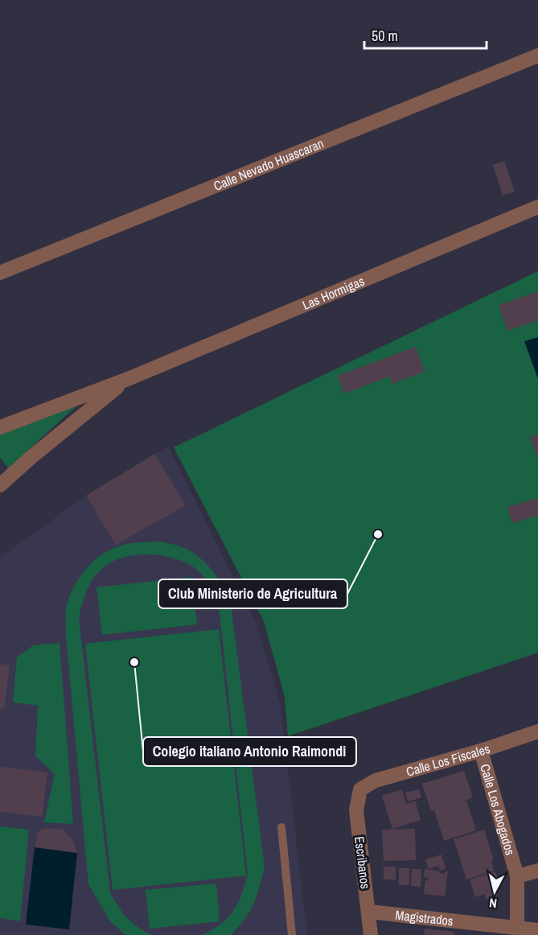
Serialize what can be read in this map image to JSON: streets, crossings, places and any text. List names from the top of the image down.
{
  "streets": {
    "street": [
      "Calle Nevado Huascaran",
      "Las Hormigas",
      "Calle Los Fiscales",
      "Calle Los Abogados",
      "Escribanos",
      "Magistrados"
    ]
  },
  "crossings": [
    ["Calle Los Fiscales", "Calle Los Abogados"],
    ["Calle Los Fiscales", "Escribanos"],
    ["Calle Los Abogados", "Magistrados"],
    ["Escribanos", "Magistrados"]
  ],
  "places": ["Club Ministerio de Agricultura", "Colegio italiano Antonio Raimondi"],
  "scale_bar": "50 m",
  "north": "bottom"
}
